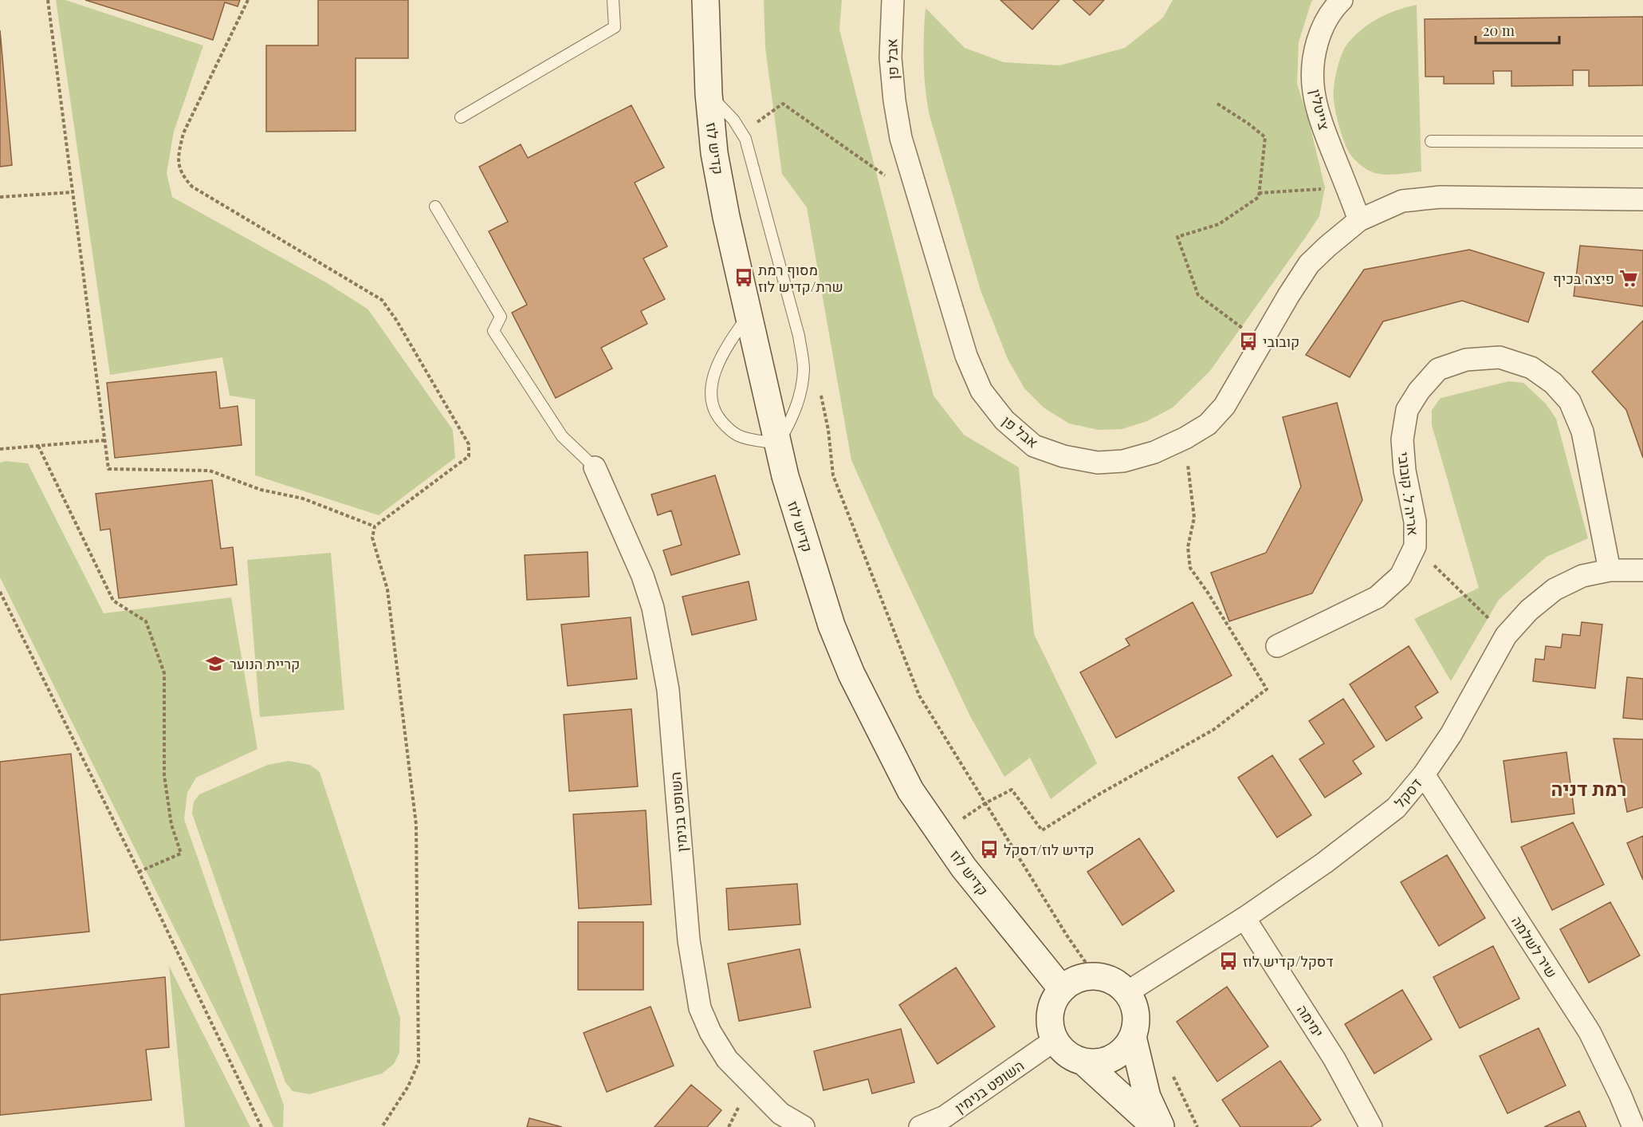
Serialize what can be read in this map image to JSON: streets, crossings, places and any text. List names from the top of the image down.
{
  "streets": {
    "street": [
      "אבל פן",
      "צייטלין",
      "קדיש לוז",
      "אריה ל. קובובי",
      "דסקל",
      "השופט בנימין",
      "שיר לשלמה",
      "ימימה"
    ]
  },
  "crossings": [
    ["אבל פן", "צייטלין"],
    ["קדיש לוז", "דסקל"],
    ["קדיש לוז", "השופט בנימין"],
    ["אריה ל. קובובי", "דסקל"],
    ["דסקל", "השופט בנימין"],
    ["דסקל", "שיר לשלמה"],
    ["דסקל", "ימימה"]
  ],
  "districts": ["רמת דניה"],
  "places": {
    "bus stop": [
      "מסוף רמת שרת/קדיש לוז",
      "קובובי",
      "קדיש לוז/דסקל",
      "דסקל/קדיש לוז"
    ],
    "supermarket": ["פיצה בכיף"],
    "school or university": ["קריית הנוער"]
  },
  "scale_bar": "20 m"
}
